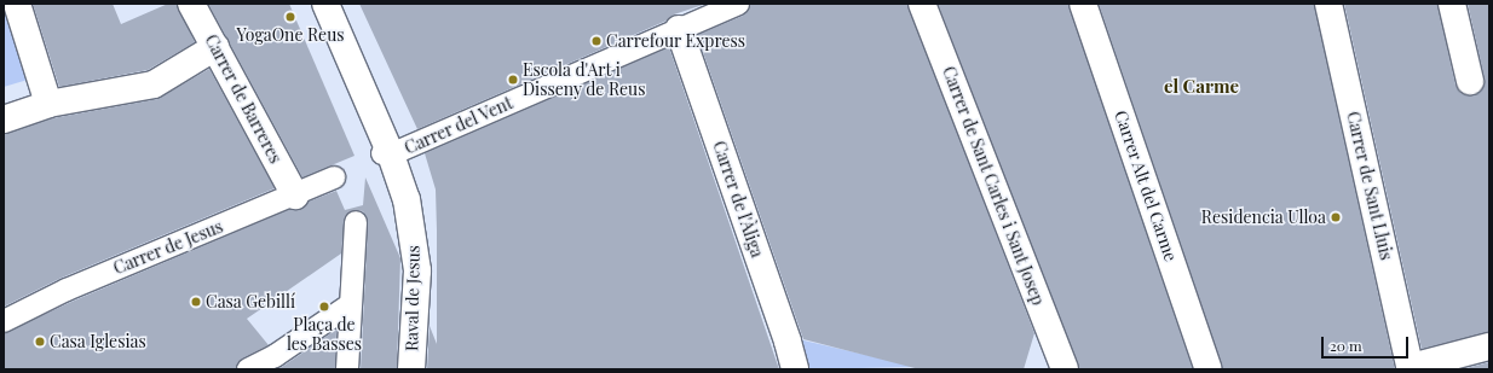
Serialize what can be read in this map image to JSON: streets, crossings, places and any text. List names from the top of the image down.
{
  "streets": {
    "street": [
      "Carrer de Barreres",
      "Carrer del Vent",
      "Carrer de Sant Carles i Sant Josep",
      "Carrer Alt del Carme",
      "Carrer de Sant Lluis",
      "Carrer de l'Àliga",
      "Carrer de Jesus",
      "Raval de Jesus"
    ]
  },
  "crossings": [
    ["Carrer de Barreres", "Carrer de Jesus"],
    ["Carrer del Vent", "Carrer de l'Àliga"],
    ["Carrer del Vent", "Raval de Jesus"]
  ],
  "districts": ["el Carme"],
  "places": [
    "YogaOne Reus",
    "Carrefour Express",
    "Escola d'Art i Disseny de Reus",
    "Residencia Ulloa",
    "Casa Gebillí",
    "Plaça de les Basses",
    "Casa Iglesias"
  ],
  "scale_bar": "20 m"
}
